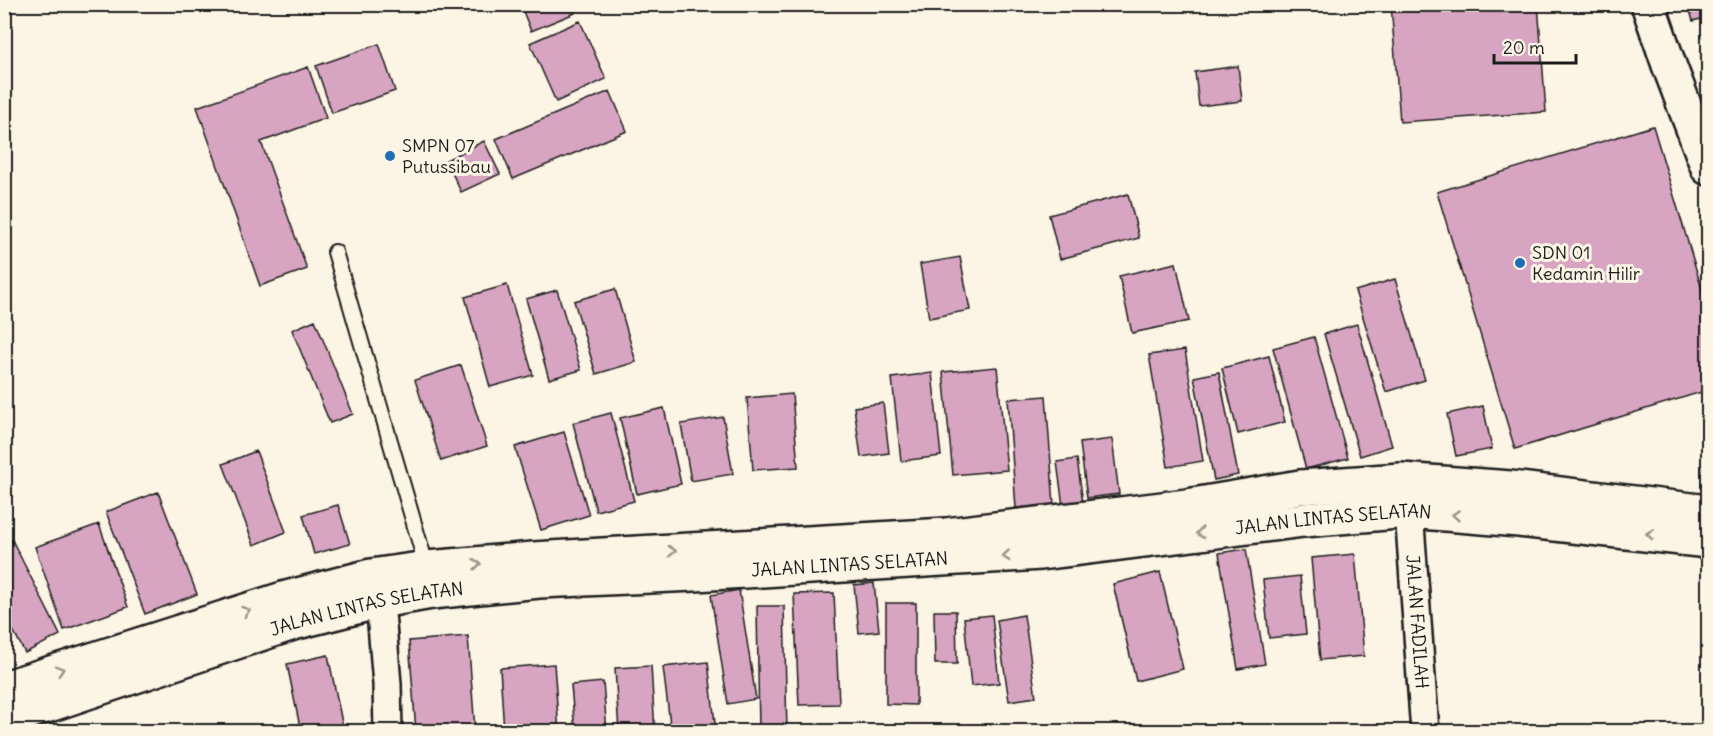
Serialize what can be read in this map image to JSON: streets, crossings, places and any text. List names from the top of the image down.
{
  "streets": {
    "main road": ["JALAN LINTAS SELATAN"],
    "street": ["JALAN FADILAH"]
  },
  "crossings": [
    ["JALAN LINTAS SELATAN", "JALAN FADILAH"]
  ],
  "places": ["SMPN 07 Putussibau", "SDN 01 Kedamin Hilir"],
  "scale_bar": "20 m"
}
